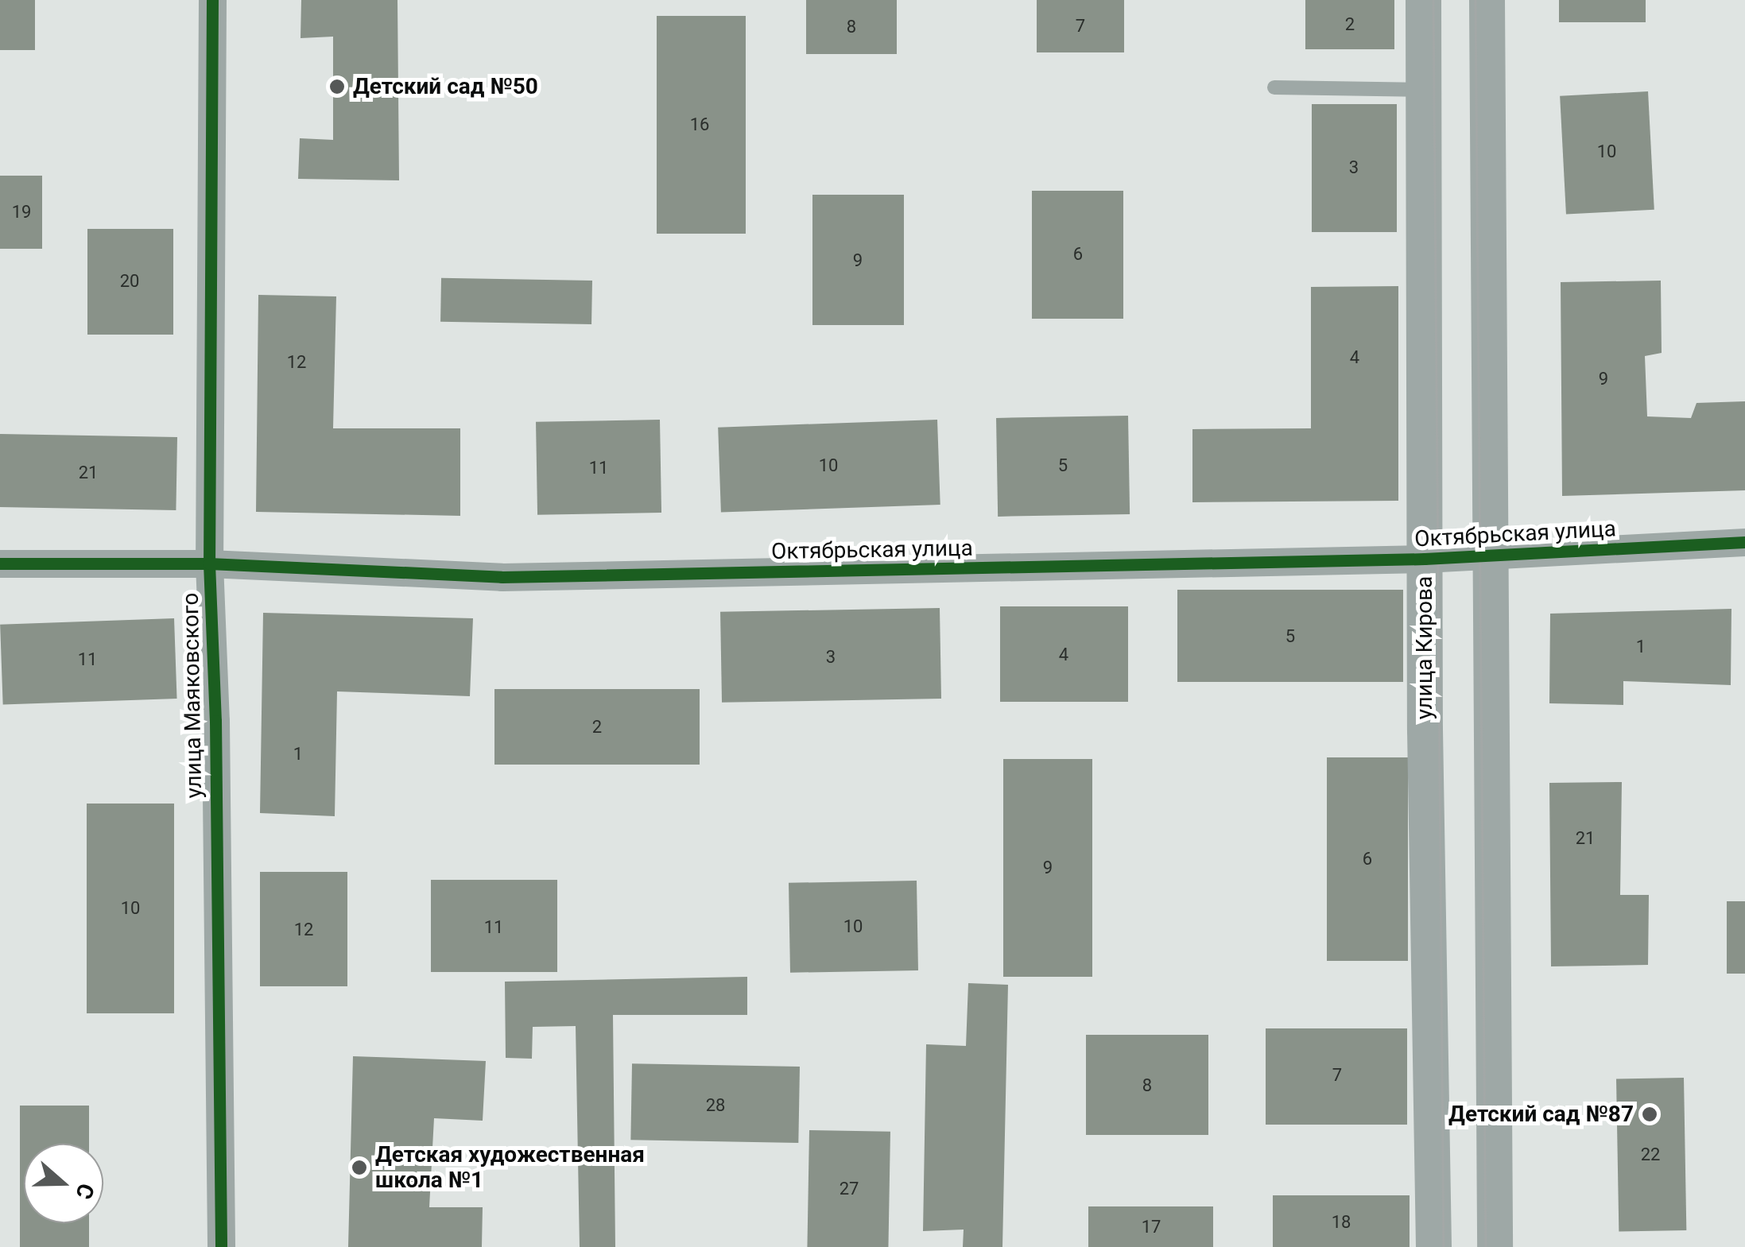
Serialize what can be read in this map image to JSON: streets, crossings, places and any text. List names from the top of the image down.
{
  "streets": {
    "street": ["Октябрьская улица", "улица Кирова", "улица Маяковского"]
  },
  "crossings": [
    ["Октябрьская улица", "улица Кирова"],
    ["Октябрьская улица", "улица Маяковского"]
  ],
  "places": ["Детский сад №50", "Детский сад №87", "Детская художественная школа №1"],
  "house_numbers": [
    "2",
    "7",
    "8",
    "16",
    "10",
    "3",
    "19",
    "6",
    "9",
    "20",
    "4",
    "12",
    "9",
    "10",
    "5",
    "11",
    "21",
    "5",
    "1",
    "4",
    "3",
    "11",
    "2",
    "1",
    "21",
    "6",
    "9",
    "10",
    "10",
    "11",
    "12",
    "7",
    "8",
    "28",
    "22",
    "27",
    "18",
    "17"
  ],
  "north": "right"
}
